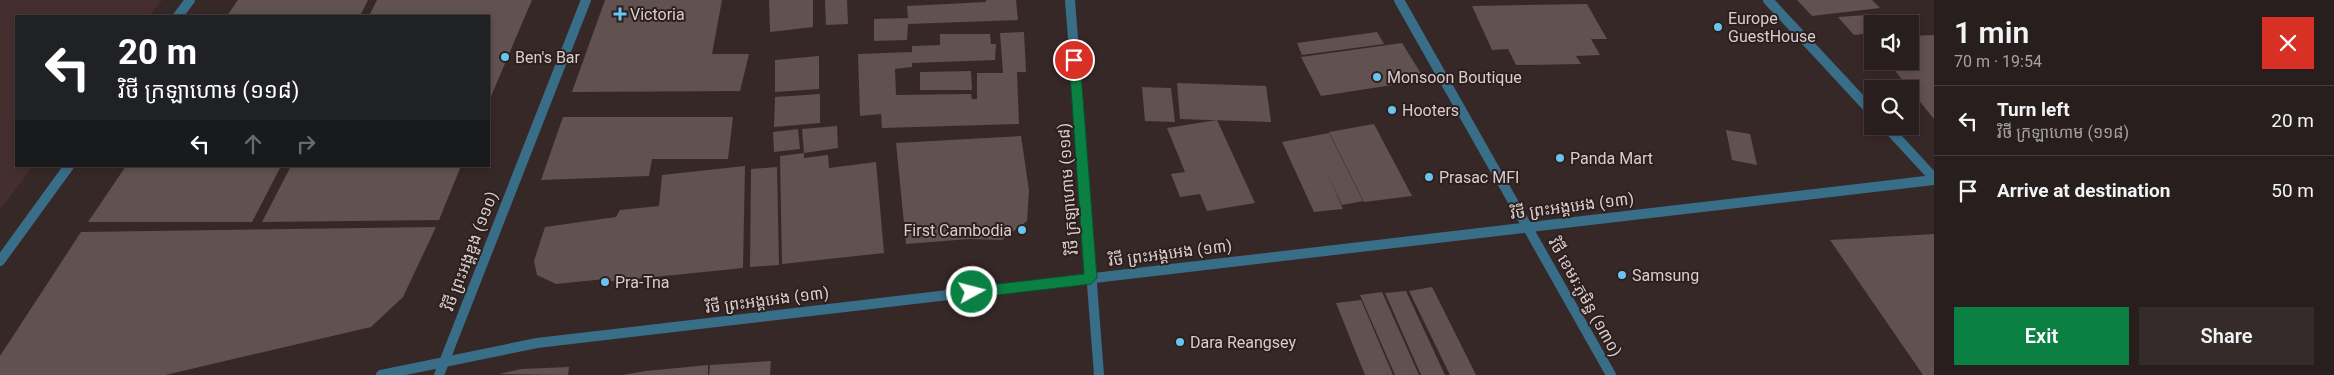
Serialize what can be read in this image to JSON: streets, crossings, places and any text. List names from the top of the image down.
{
  "streets": {
    "street": [
      "វិថី ក្រឡាហោម (១១៨)",
      "វិថី ព្រះអង្គអេង (១៣)",
      "វិថី ព្រះអង្គឌួង (១១០)",
      "វិថី ខេមរៈភូមិន្ធ (១៣០)"
    ]
  },
  "crossings": [
    ["វិថី ក្រឡាហោម (១១៨)", "វិថី ព្រះអង្គអេង (១៣)"],
    ["វិថី ព្រះអង្គអេង (១៣)", "វិថី ព្រះអង្គឌួង (១១០)"],
    ["វិថី ព្រះអង្គអេង (១៣)", "វិថី ខេមរៈភូមិន្ធ (១៣០)"]
  ],
  "places": {
    "health": ["Victoria"],
    "other": [
      "Europe GuestHouse",
      "Ben's Bar",
      "Monsoon Boutique",
      "Hooters",
      "Panda Mart",
      "Prasac MFI",
      "First Cambodia",
      "Samsung",
      "Pra-Tna",
      "Dara Reangsey"
    ]
  },
  "page": {
    "heading": ["1 min", "70 m · 19:54"],
    "turn": ["20 m", "វិថី ក្រឡាហោម (១១៨)"],
    "list": [
      {
        "name": "Turn left",
        "note": "វិថី ក្រឡាហោម (១១៨)",
        "value": "20 m"
      },
      {
        "name": "Arrive at destination",
        "value": "50 m"
      }
    ],
    "buttons": ["Exit", "Share"]
  }
}
